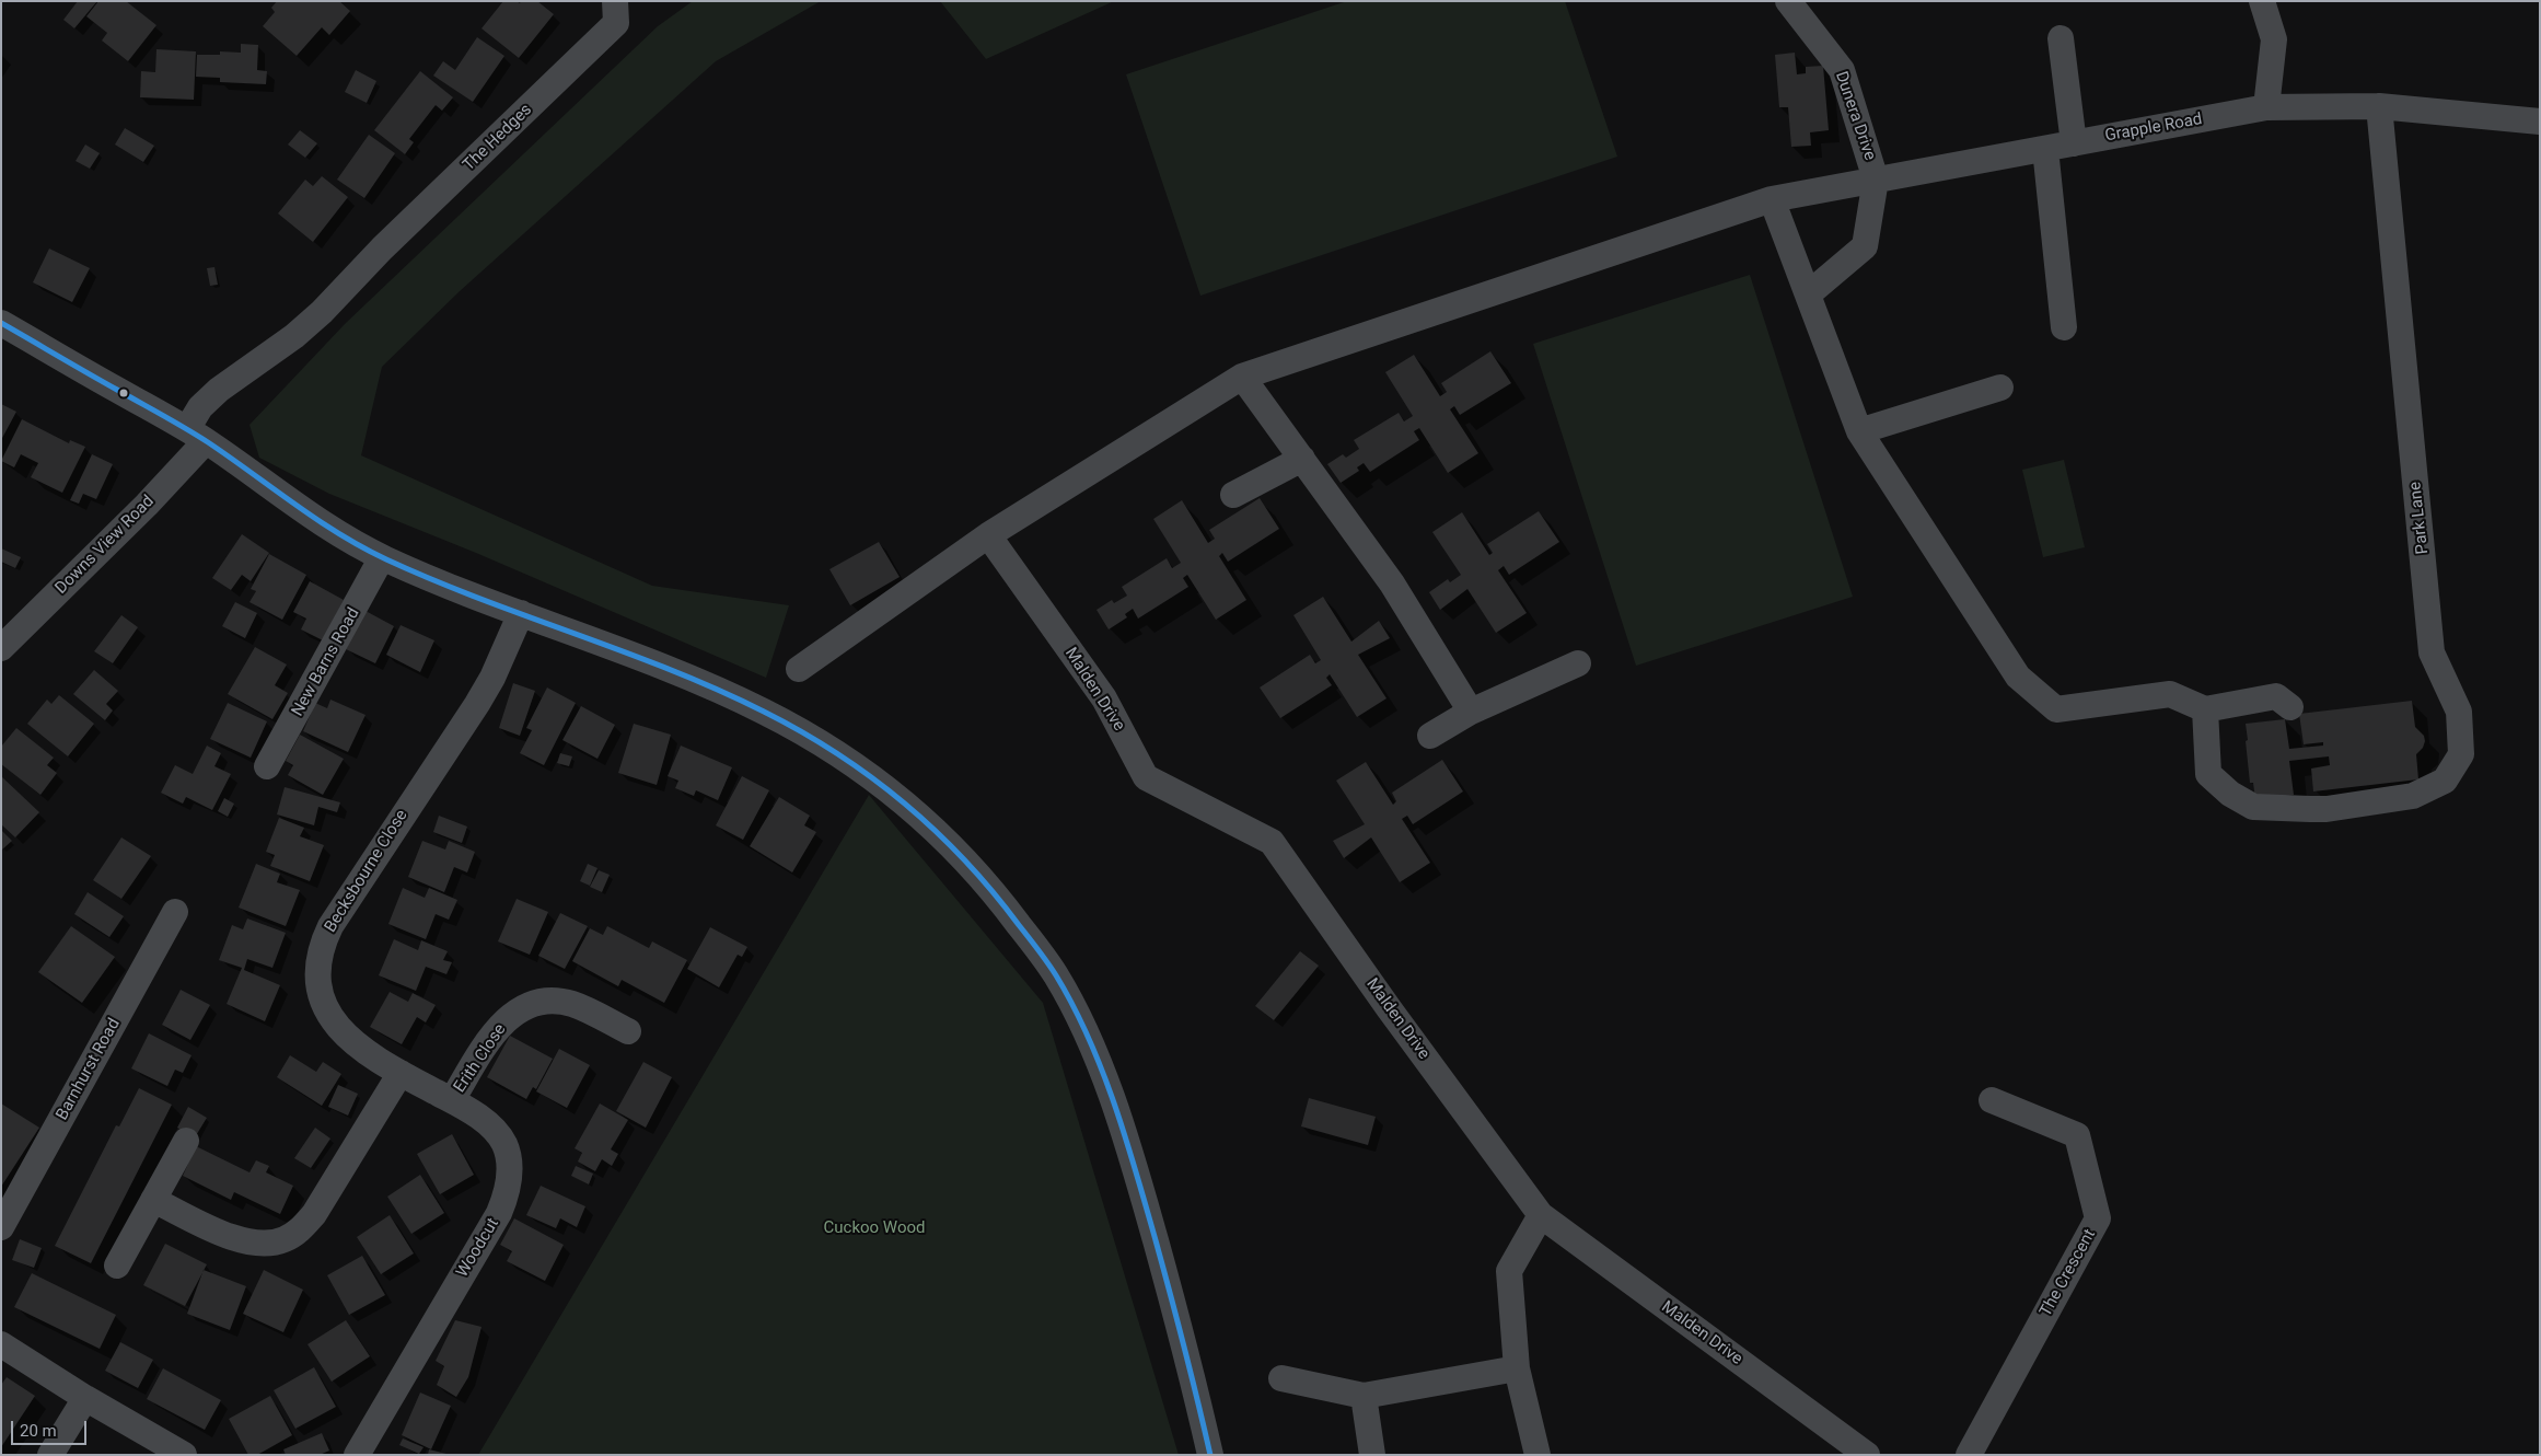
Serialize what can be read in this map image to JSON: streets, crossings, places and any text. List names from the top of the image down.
{
  "streets": {
    "street": [
      "Dunera Drive",
      "Grapple Road",
      "The Hedges",
      "Park Lane",
      "Downs View Road",
      "New Barns Road",
      "Malden Drive",
      "Becksbourne Close",
      "Erith Close",
      "Barnhurst Road",
      "Woodcut",
      "The Crescent"
    ]
  },
  "crossings": [
    ["Dunera Drive", "Grapple Road"],
    ["Grapple Road", "Park Lane"],
    ["Grapple Road", "Malden Drive"],
    ["The Hedges", "Downs View Road"],
    ["Becksbourne Close", "Woodcut"],
    ["Erith Close", "Woodcut"]
  ],
  "parks": ["Cuckoo Wood"],
  "scale_bar": "20 m"
}
